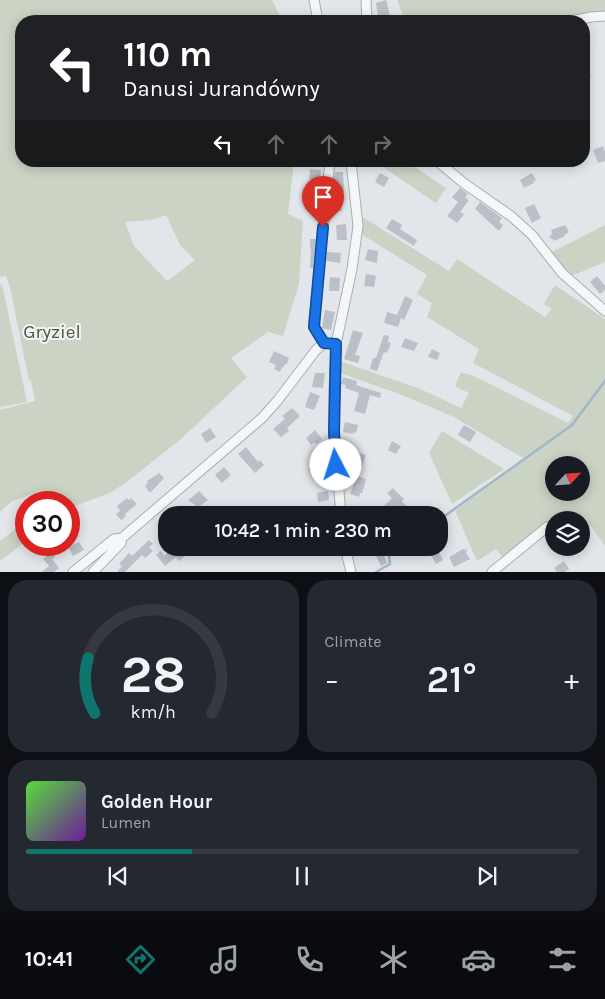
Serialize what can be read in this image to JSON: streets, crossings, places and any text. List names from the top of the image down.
{
  "parks": ["Gryziel"],
  "north": "top right",
  "page": {
    "turn": ["110 m", "Danusi Jurandówny"],
    "limit": "30",
    "trip": "10:42 · 1 min · 230 m",
    "tile": "Climate",
    "heat": ["−", "21°", "+"],
    "song": ["Golden Hour", "Lumen"],
    "tabs": "10:41",
    "gauge": ["28", "km/h"]
  }
}
